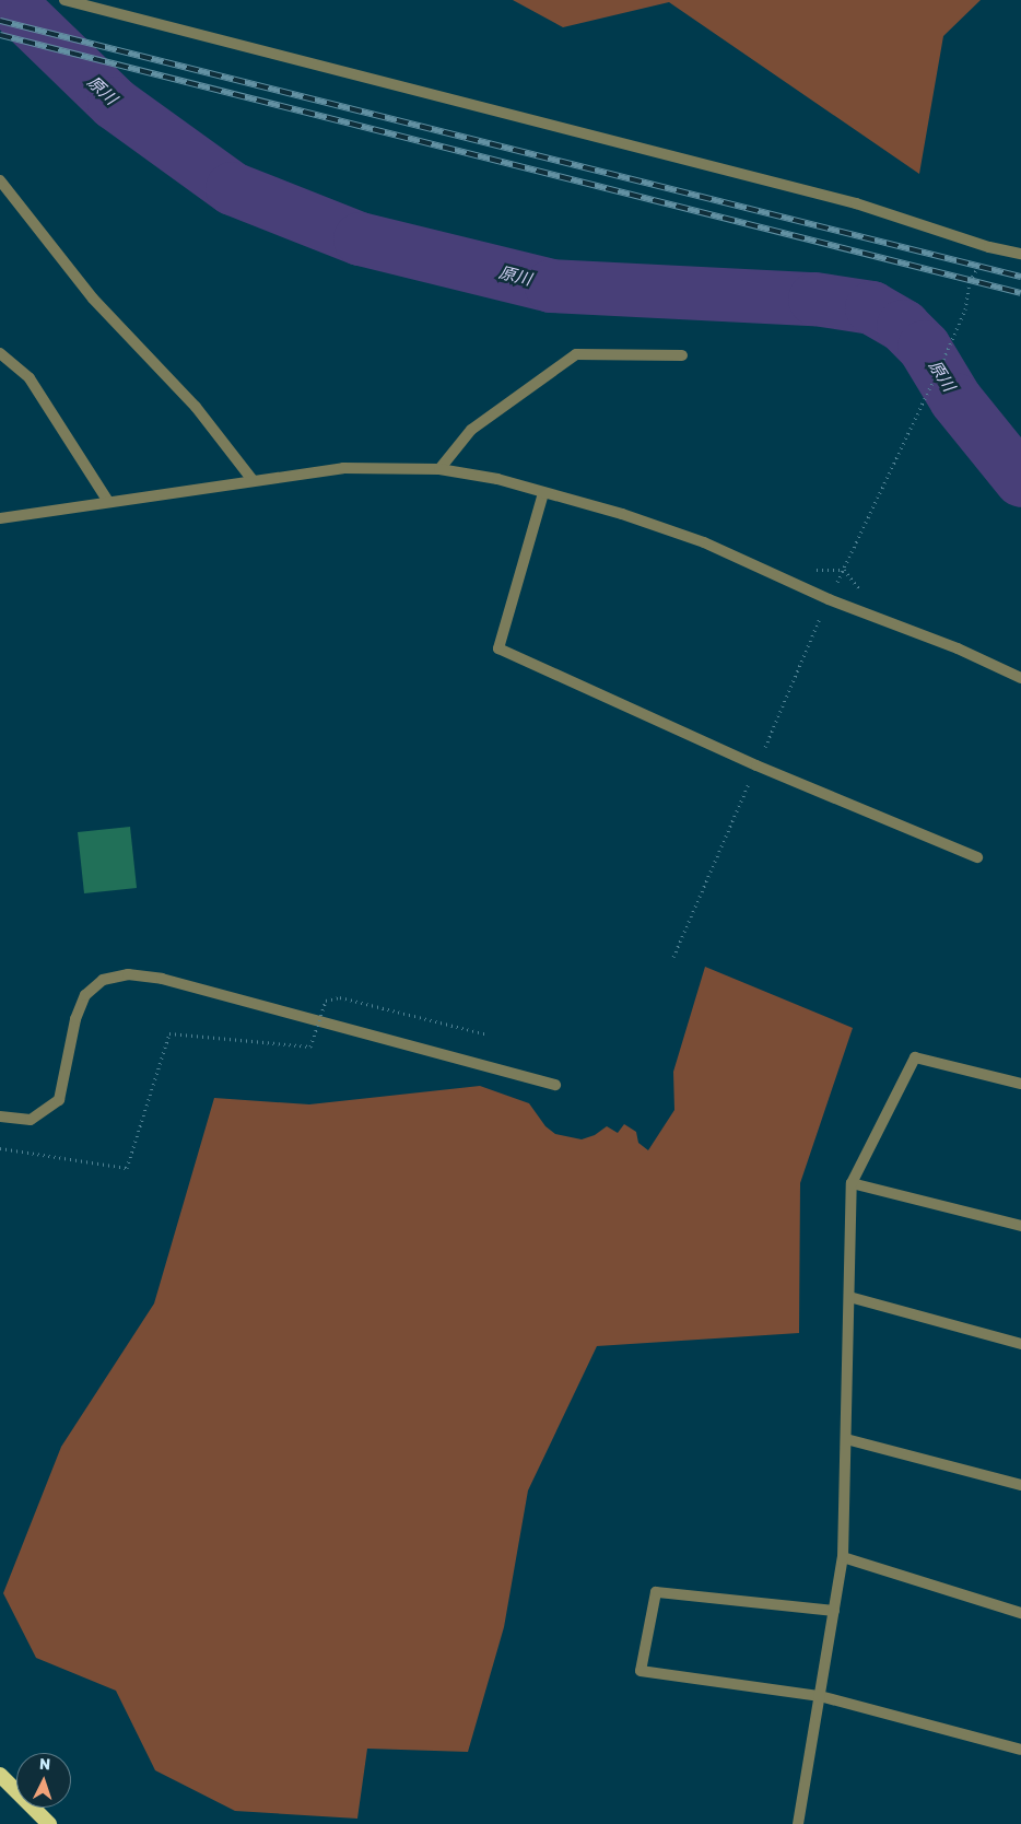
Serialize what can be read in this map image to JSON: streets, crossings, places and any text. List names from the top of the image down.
{
  "water": ["原川"],
  "north": "top"
}
